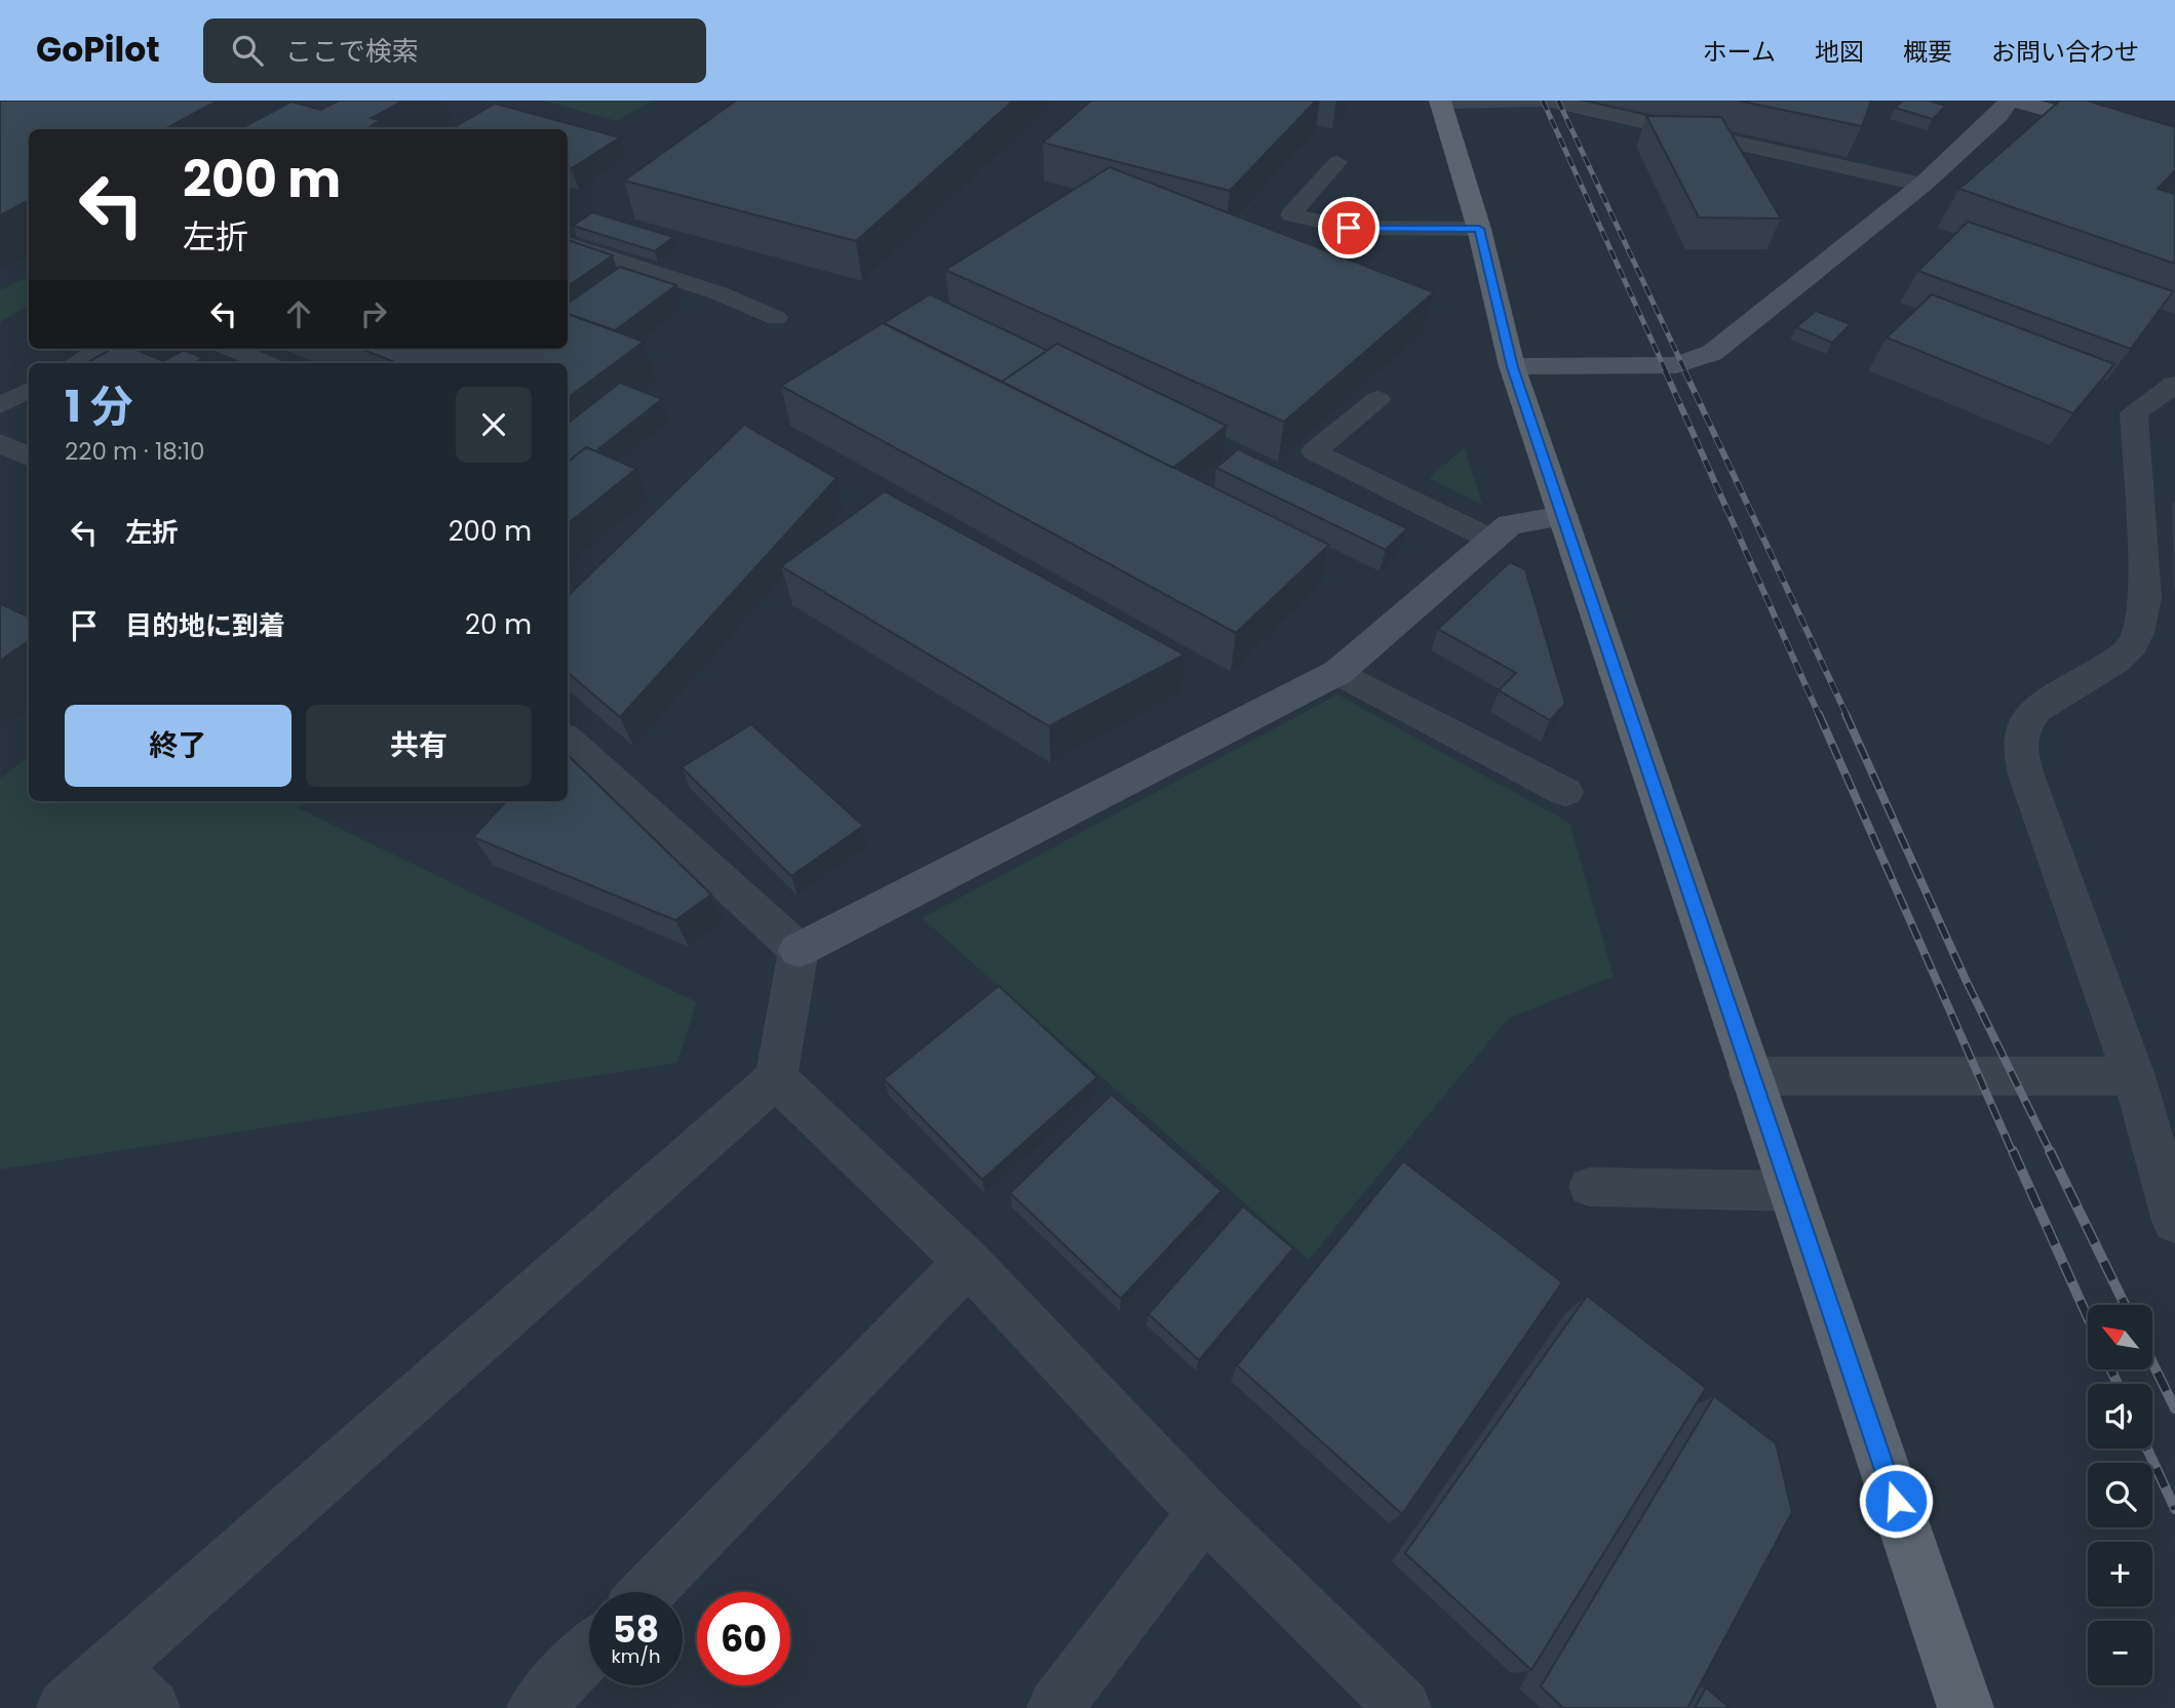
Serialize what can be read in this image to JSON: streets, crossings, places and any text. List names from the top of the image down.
{
  "north": "top left",
  "page": {
    "header": "GoPilot",
    "search": "ここで検索",
    "nav": [
      "ホーム",
      "地図",
      "概要",
      "お問い合わせ"
    ],
    "turn": ["200 m", "左折"],
    "heading": ["1 分", "220 m · 18:10"],
    "list": [
      {
        "name": "左折",
        "value": "200 m"
      },
      {
        "name": "目的地に到着",
        "value": "20 m"
      }
    ],
    "buttons": ["終了", "共有"],
    "map_buttons": ["+", "−"],
    "speed": "58 km/h",
    "limit": "60"
  }
}
